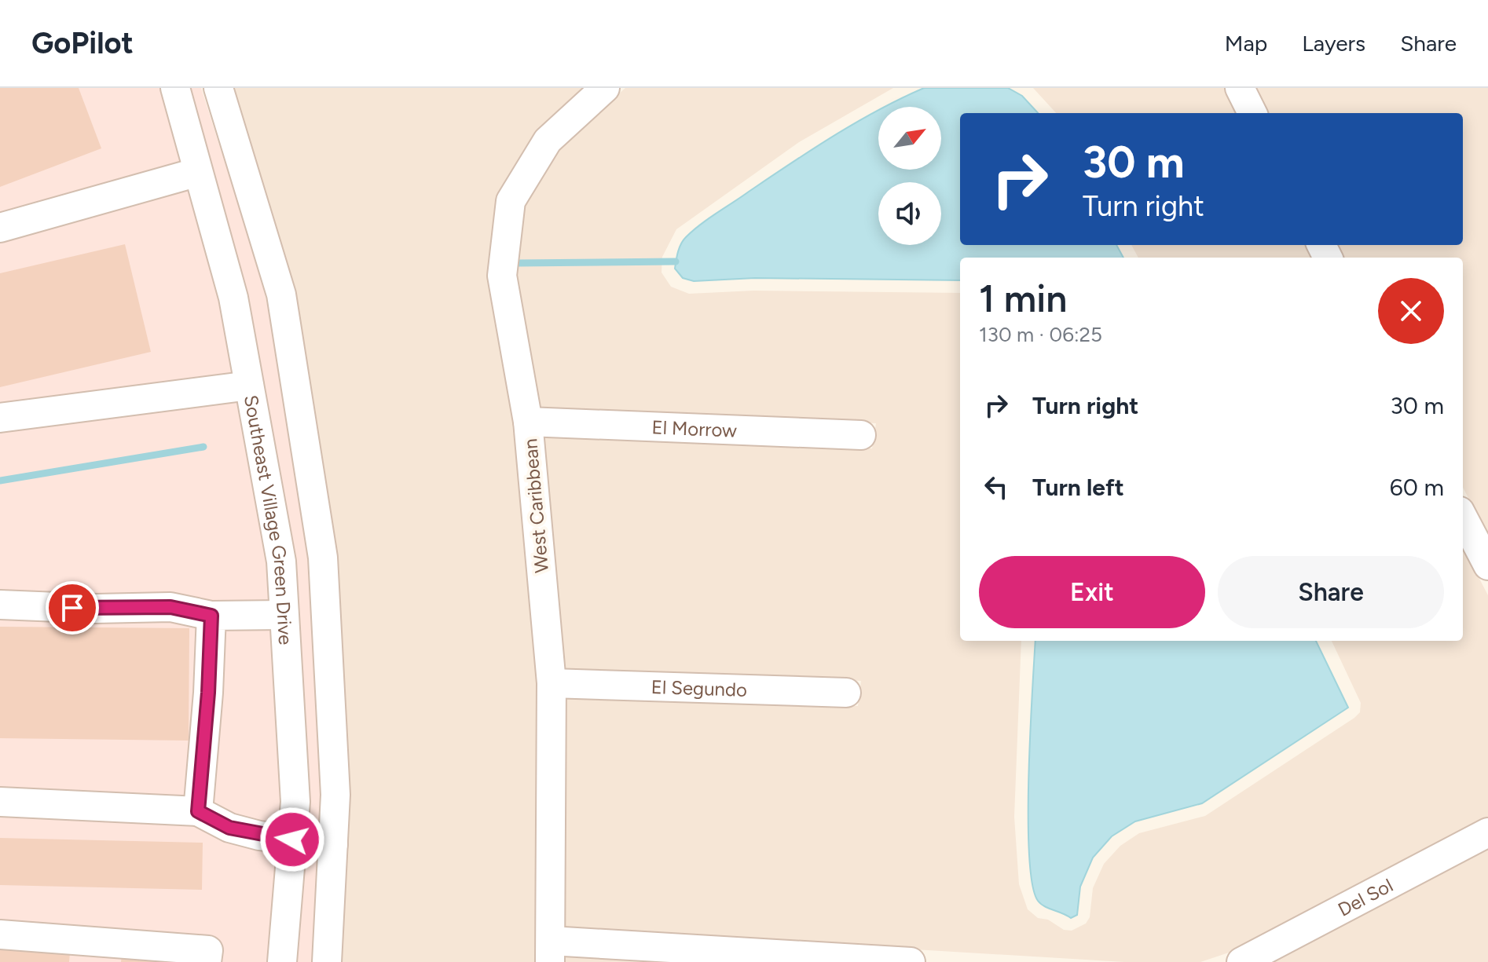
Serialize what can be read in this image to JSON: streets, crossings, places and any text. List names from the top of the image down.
{
  "streets": {
    "street": [
      "El Morrow",
      "West Caribbean",
      "Southeast Village Green Drive",
      "El Segundo",
      "Del Sol"
    ]
  },
  "crossings": [
    ["El Morrow", "West Caribbean"],
    ["West Caribbean", "El Segundo"]
  ],
  "north": "top right",
  "page": {
    "header": "GoPilot",
    "nav": ["Map", "Layers", "Share"],
    "turn": ["30 m", "Turn right"],
    "heading": ["1 min", "130 m · 06:25"],
    "list": [
      {
        "name": "Turn right",
        "value": "30 m"
      },
      {
        "name": "Turn left",
        "value": "60 m"
      }
    ],
    "buttons": ["Exit", "Share"]
  }
}
